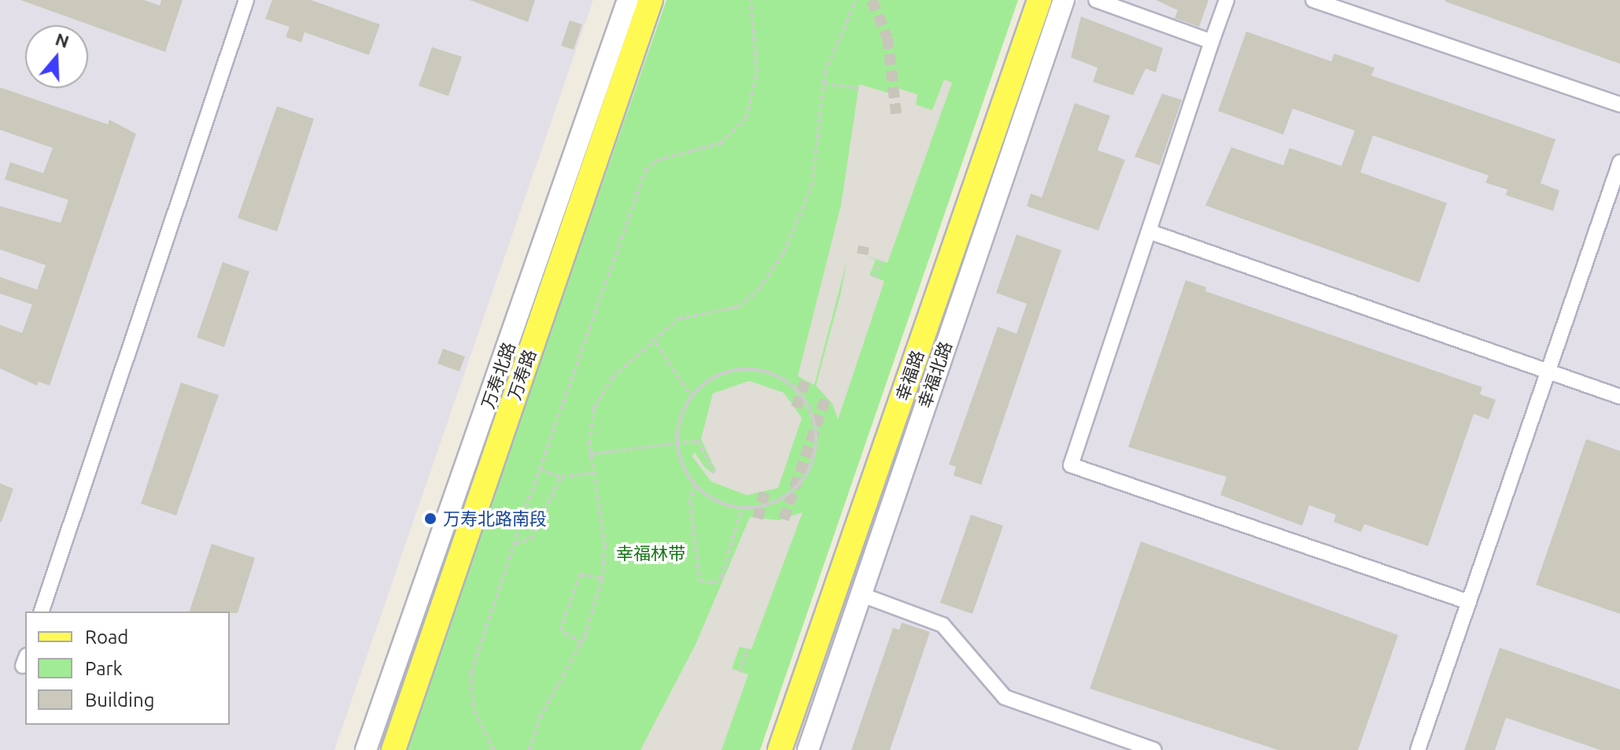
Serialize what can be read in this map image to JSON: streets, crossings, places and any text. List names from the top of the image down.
{
  "streets": {
    "main road": [
      "万寿路",
      "幸福北路",
      "万寿北路",
      "幸福路"
    ]
  },
  "parks": ["幸福林带"],
  "places": ["万寿北路南段"],
  "legend": ["Road", "Park", "Building"],
  "north": "top"
}
